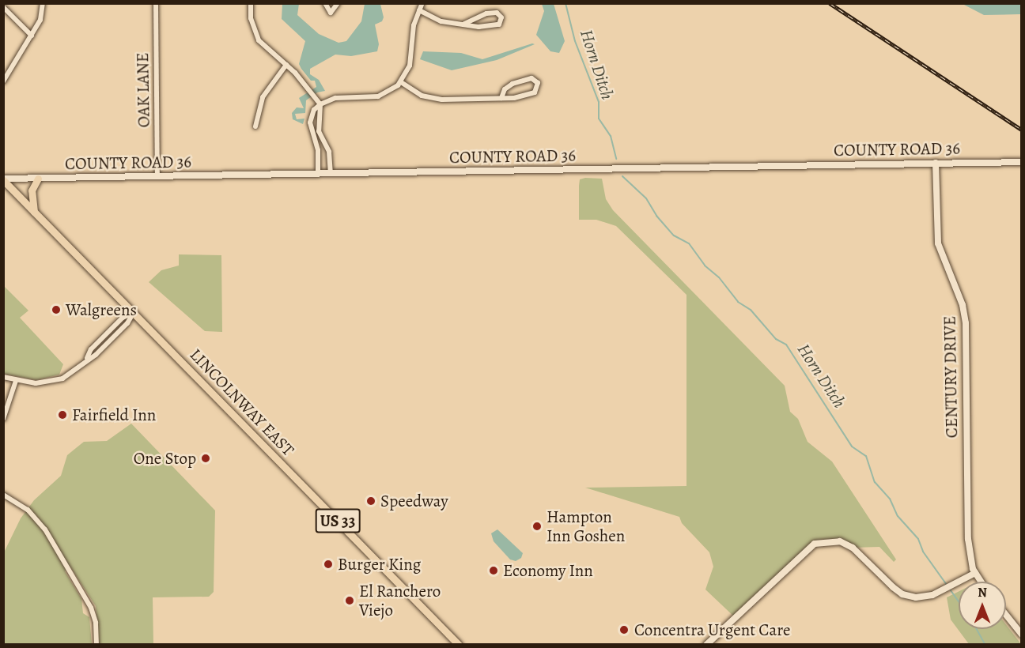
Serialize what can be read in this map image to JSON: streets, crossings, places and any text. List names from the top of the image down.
{
  "streets": {
    "highway": ["LINCOLNWAY EAST", "US 33"],
    "street": ["OAK LANE", "COUNTY ROAD 36", "CENTURY DRIVE"]
  },
  "crossings": [
    ["OAK LANE", "COUNTY ROAD 36"],
    ["COUNTY ROAD 36", "CENTURY DRIVE"],
    ["COUNTY ROAD 36", "LINCOLNWAY EAST"]
  ],
  "water": ["Horn Ditch"],
  "places": [
    "Walgreens",
    "Fairfield Inn",
    "One Stop",
    "Speedway",
    "Hampton Inn Goshen",
    "Burger King",
    "Economy Inn",
    "El Ranchero Viejo",
    "Concentra Urgent Care"
  ],
  "north": "top"
}
